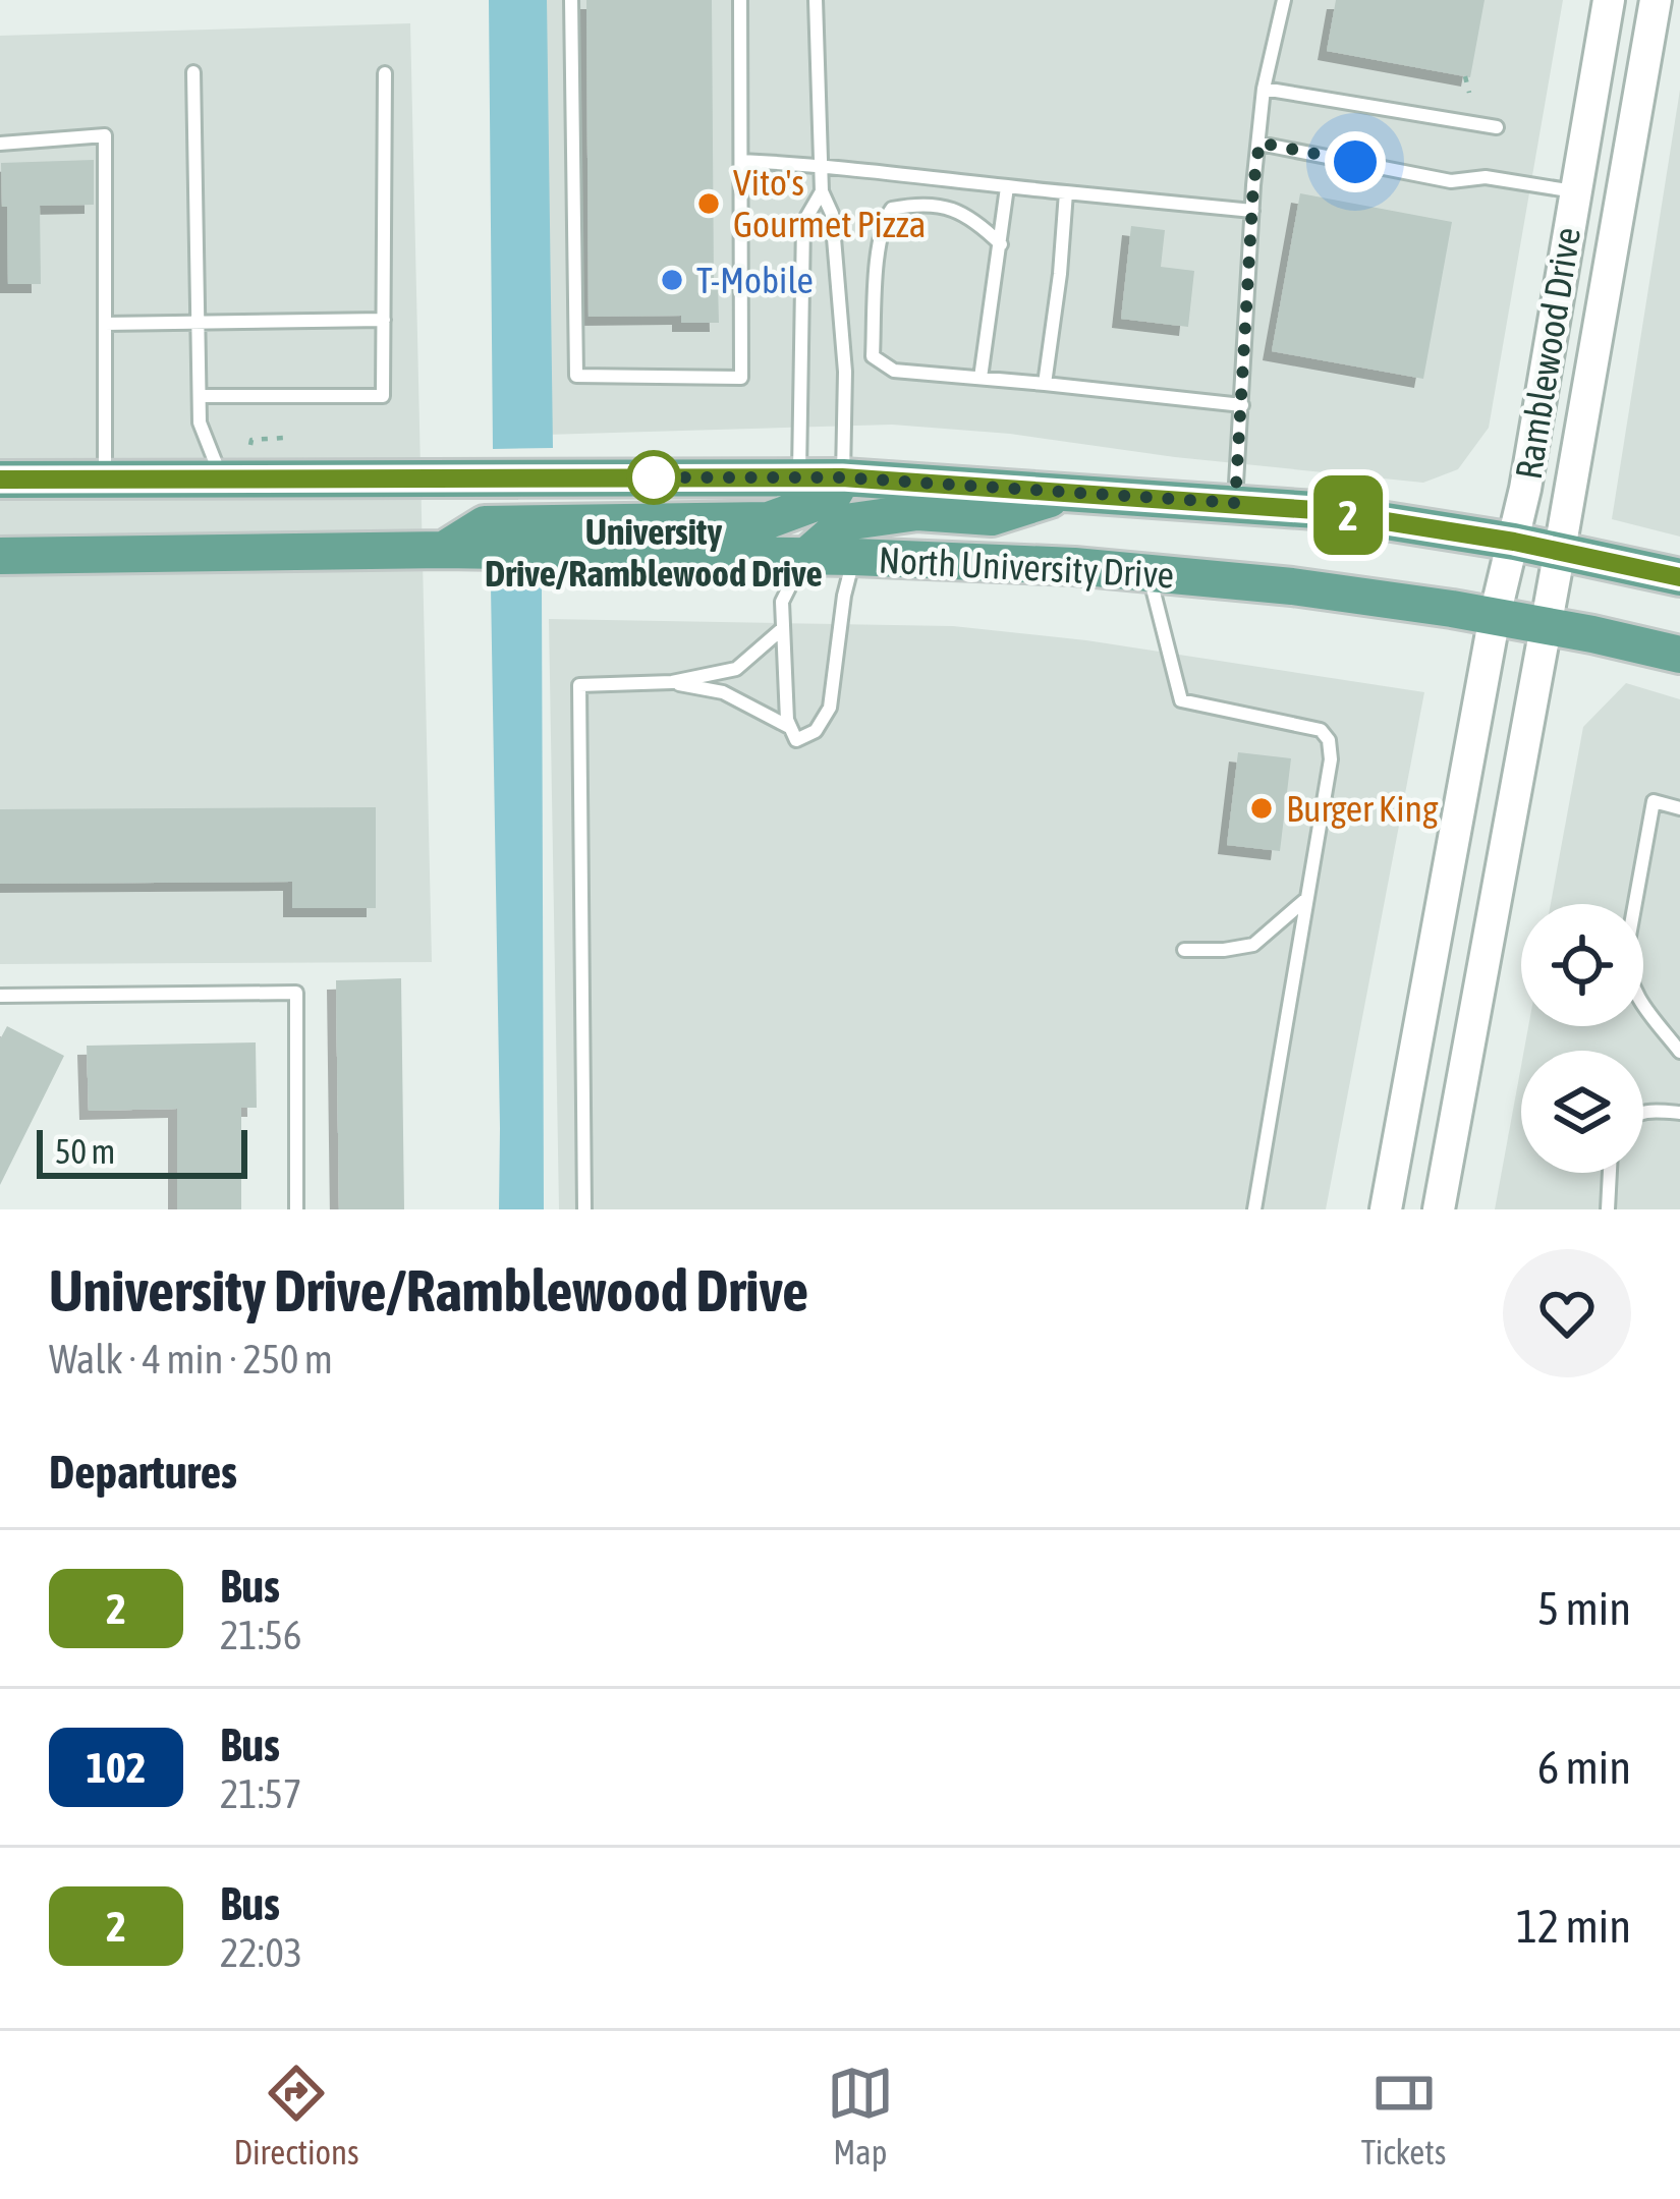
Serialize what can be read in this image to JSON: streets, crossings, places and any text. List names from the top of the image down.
{
  "streets": {
    "main road": ["North University Drive"],
    "street": ["Ramblewood Drive"]
  },
  "crossings": [
    ["Ramblewood Drive", "North University Drive"]
  ],
  "places": [
    "Vito's Gourmet Pizza",
    "T-Mobile",
    "University Drive/Ramblewood Drive",
    "Burger King"
  ],
  "lines": ["bus line 2"],
  "scale_bar": "50 m",
  "page": {
    "on_map": "2",
    "scale": "50 m",
    "heading": [
      ["University Drive/Ramblewood Drive", "Walk · 4 min · 250 m"],
      "Departures"
    ],
    "list": [
      {
        "mark": "2",
        "name": "Bus",
        "note": "21:56",
        "value": "5 min"
      },
      {
        "mark": "102",
        "name": "Bus",
        "note": "21:57",
        "value": "6 min"
      },
      {
        "mark": "2",
        "name": "Bus",
        "note": "22:03",
        "value": "12 min"
      }
    ],
    "tabs": ["Directions", "Map", "Tickets"]
  }
}
